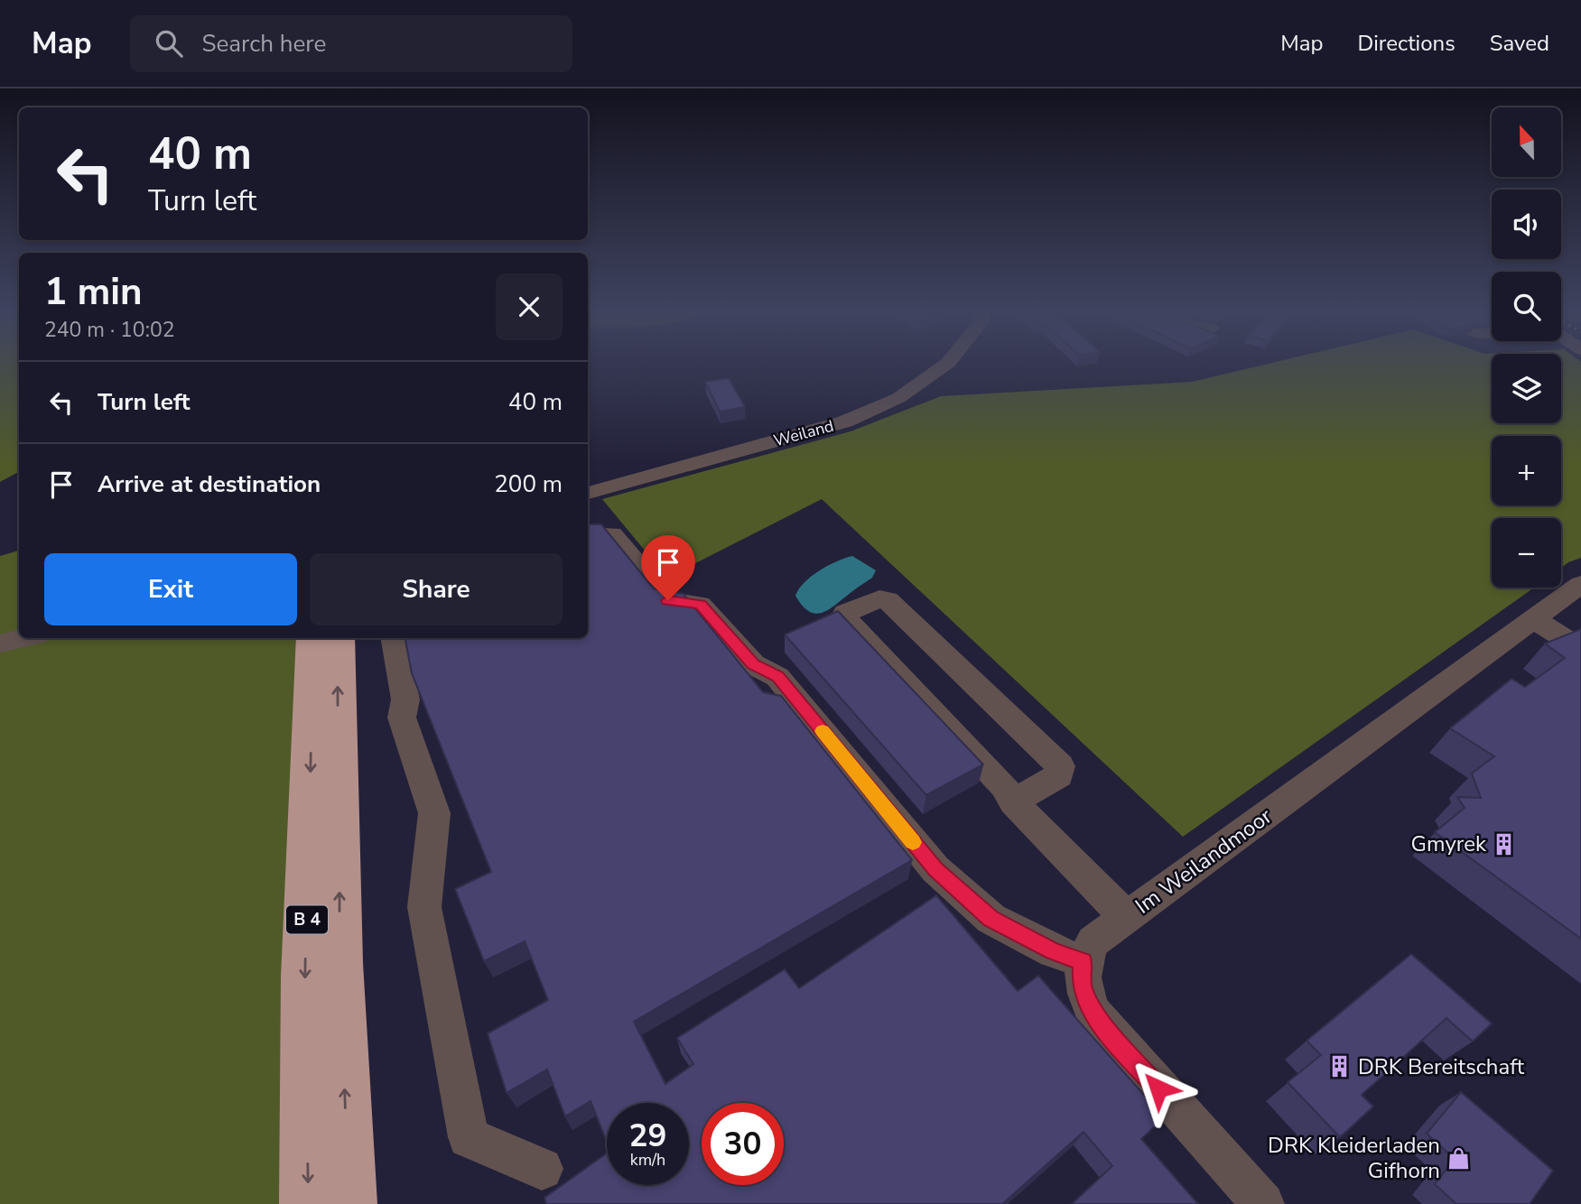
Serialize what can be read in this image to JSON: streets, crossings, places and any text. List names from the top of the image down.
{
  "streets": {
    "highway": ["B 4"],
    "street": ["Weiland", "Im Weilandmoor"]
  },
  "places": {
    "building": ["Gmyrek", "DRK Bereitschaft"],
    "shop": ["DRK Kleiderladen Gifhorn"]
  },
  "north": "top",
  "page": {
    "header": "Map",
    "search": "Search here",
    "nav": ["Map", "Directions", "Saved"],
    "map_buttons": ["+", "−"],
    "turn": ["40 m", "Turn left"],
    "heading": ["1 min", "240 m · 10:02"],
    "list": [
      {
        "name": "Turn left",
        "value": "40 m"
      },
      {
        "name": "Arrive at destination",
        "value": "200 m"
      }
    ],
    "buttons": ["Exit", "Share"],
    "speed": "29 km/h",
    "limit": "30"
  }
}
